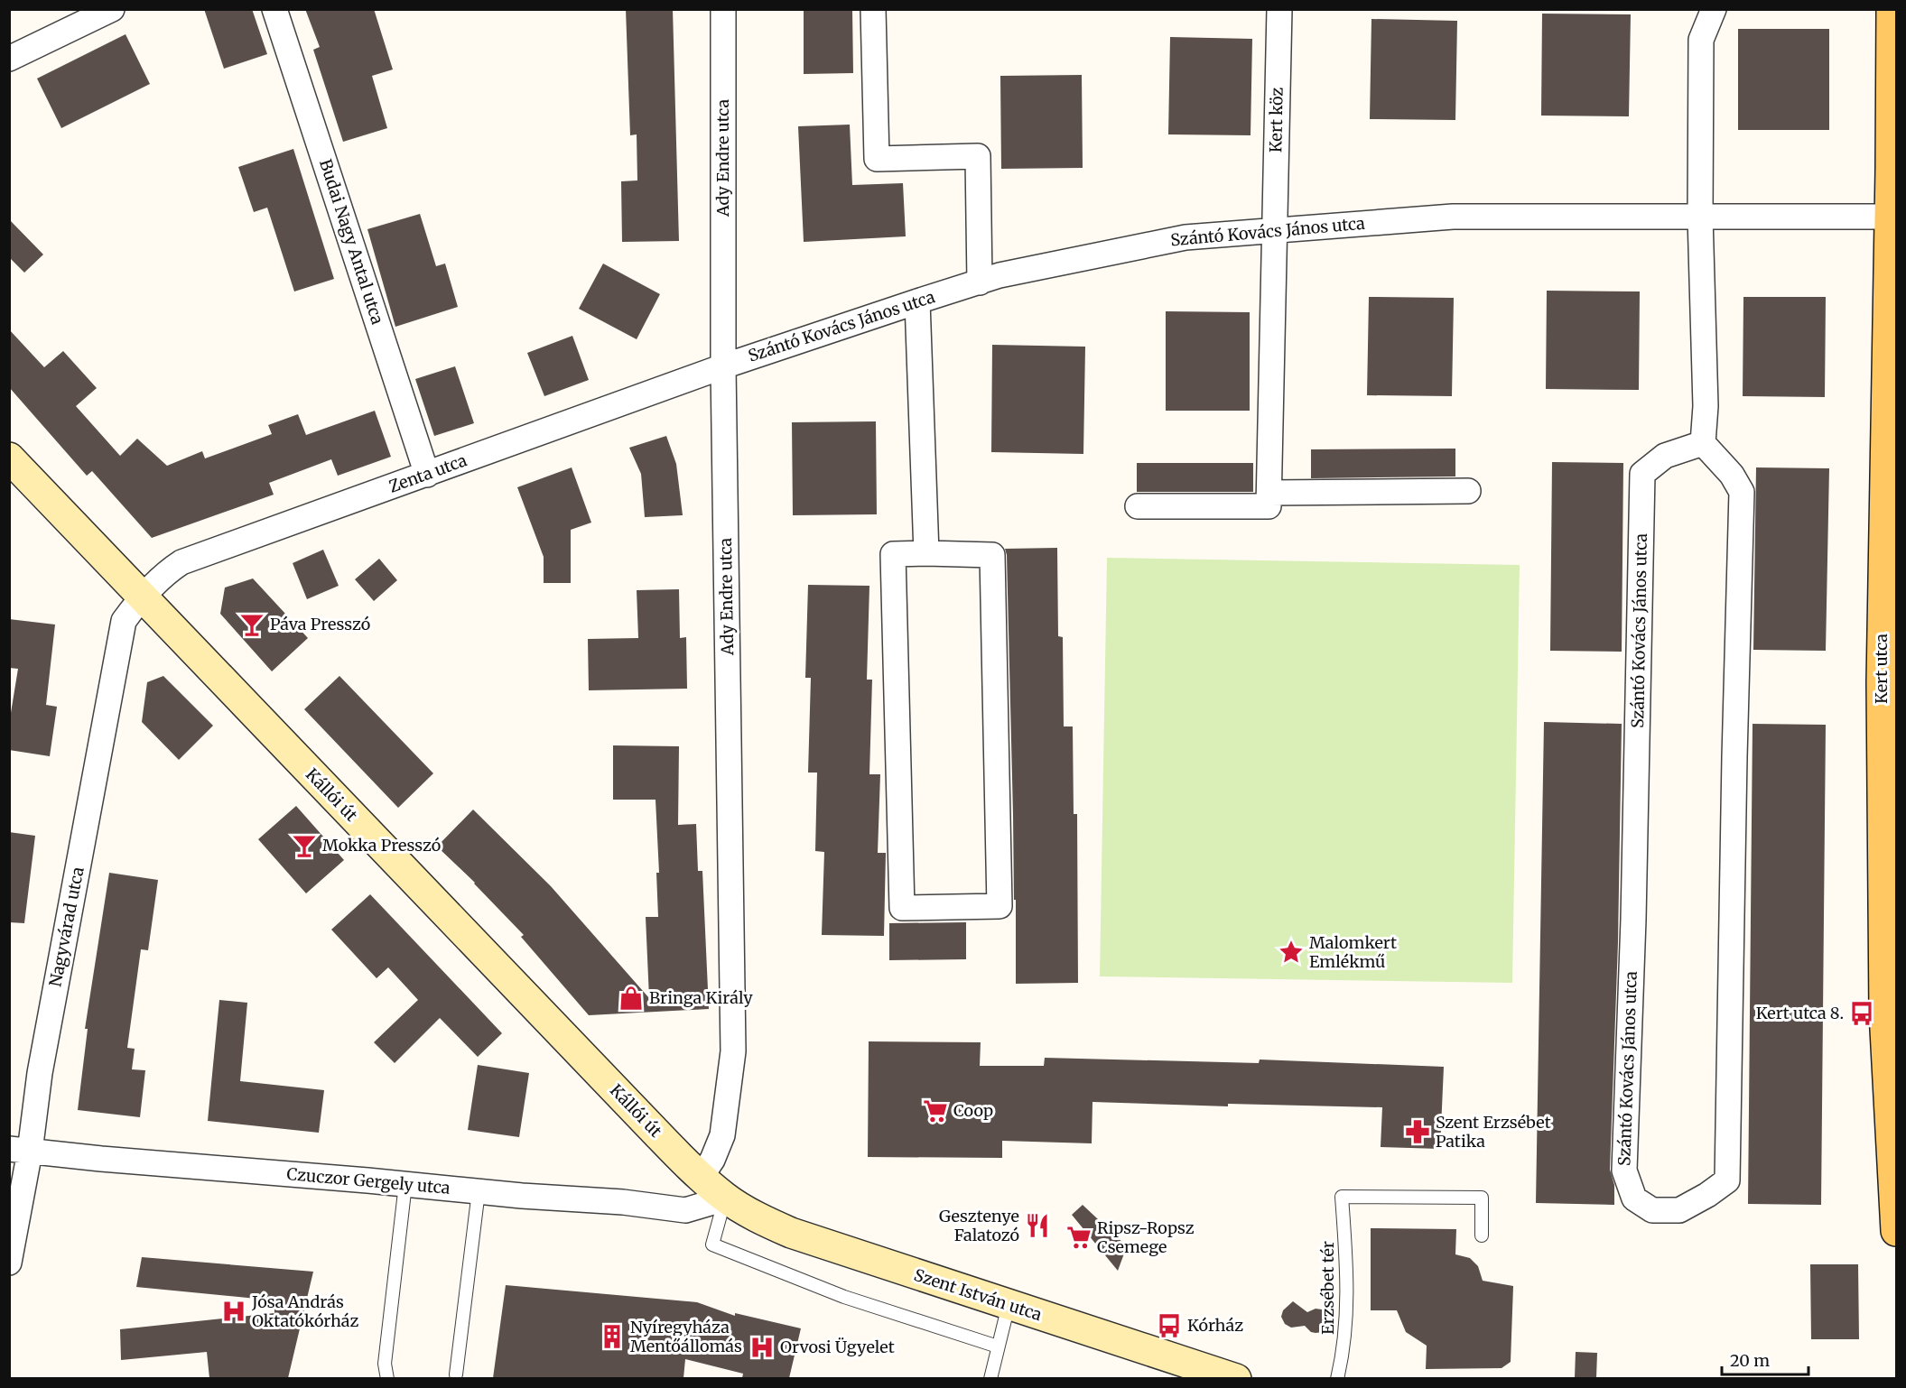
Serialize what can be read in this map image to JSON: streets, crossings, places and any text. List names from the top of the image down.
{
  "streets": {
    "main road": ["Kert utca", "Kállói út", "Szent István utca"],
    "street": [
      "Kert köz",
      "Ady Endre utca",
      "Szántó Kovács János utca",
      "Budai Nagy Antal utca",
      "Zenta utca",
      "Nagyvárad utca",
      "Czuczor Gergely utca"
    ],
    "lane": ["Erzsébet tér"]
  },
  "crossings": [
    ["Kert köz", "Szántó Kovács János utca"],
    ["Ady Endre utca", "Szántó Kovács János utca"],
    ["Ady Endre utca", "Zenta utca"],
    ["Ady Endre utca", "Kállói út"],
    ["Szántó Kovács János utca", "Zenta utca"],
    ["Szántó Kovács János utca", "Kert utca"],
    ["Budai Nagy Antal utca", "Zenta utca"],
    ["Zenta utca", "Kállói út"],
    ["Zenta utca", "Nagyvárad utca"],
    ["Kállói út", "Nagyvárad utca"],
    ["Kállói út", "Czuczor Gergely utca"],
    ["Kállói út", "Szent István utca"],
    ["Nagyvárad utca", "Czuczor Gergely utca"],
    ["Czuczor Gergely utca", "Szent István utca"]
  ],
  "places": {
    "bar": ["Páva Presszó", "Mokka Presszó"],
    "place": ["Malomkert Emlékmű"],
    "shop": ["Bringa Király"],
    "bus stop": ["Kert utca 8.", "Kórház"],
    "supermarket": ["Coop", "Ripsz-Ropsz Csemege"],
    "pharmacy": ["Szent Erzsébet Patika"],
    "restaurant": ["Gesztenye Falatozó"],
    "hospital": ["Jósa András Oktatókórház", "Orvosi Ügyelet"],
    "building": ["Nyíregyháza Mentőállomás"]
  },
  "scale_bar": "20 m"
}
